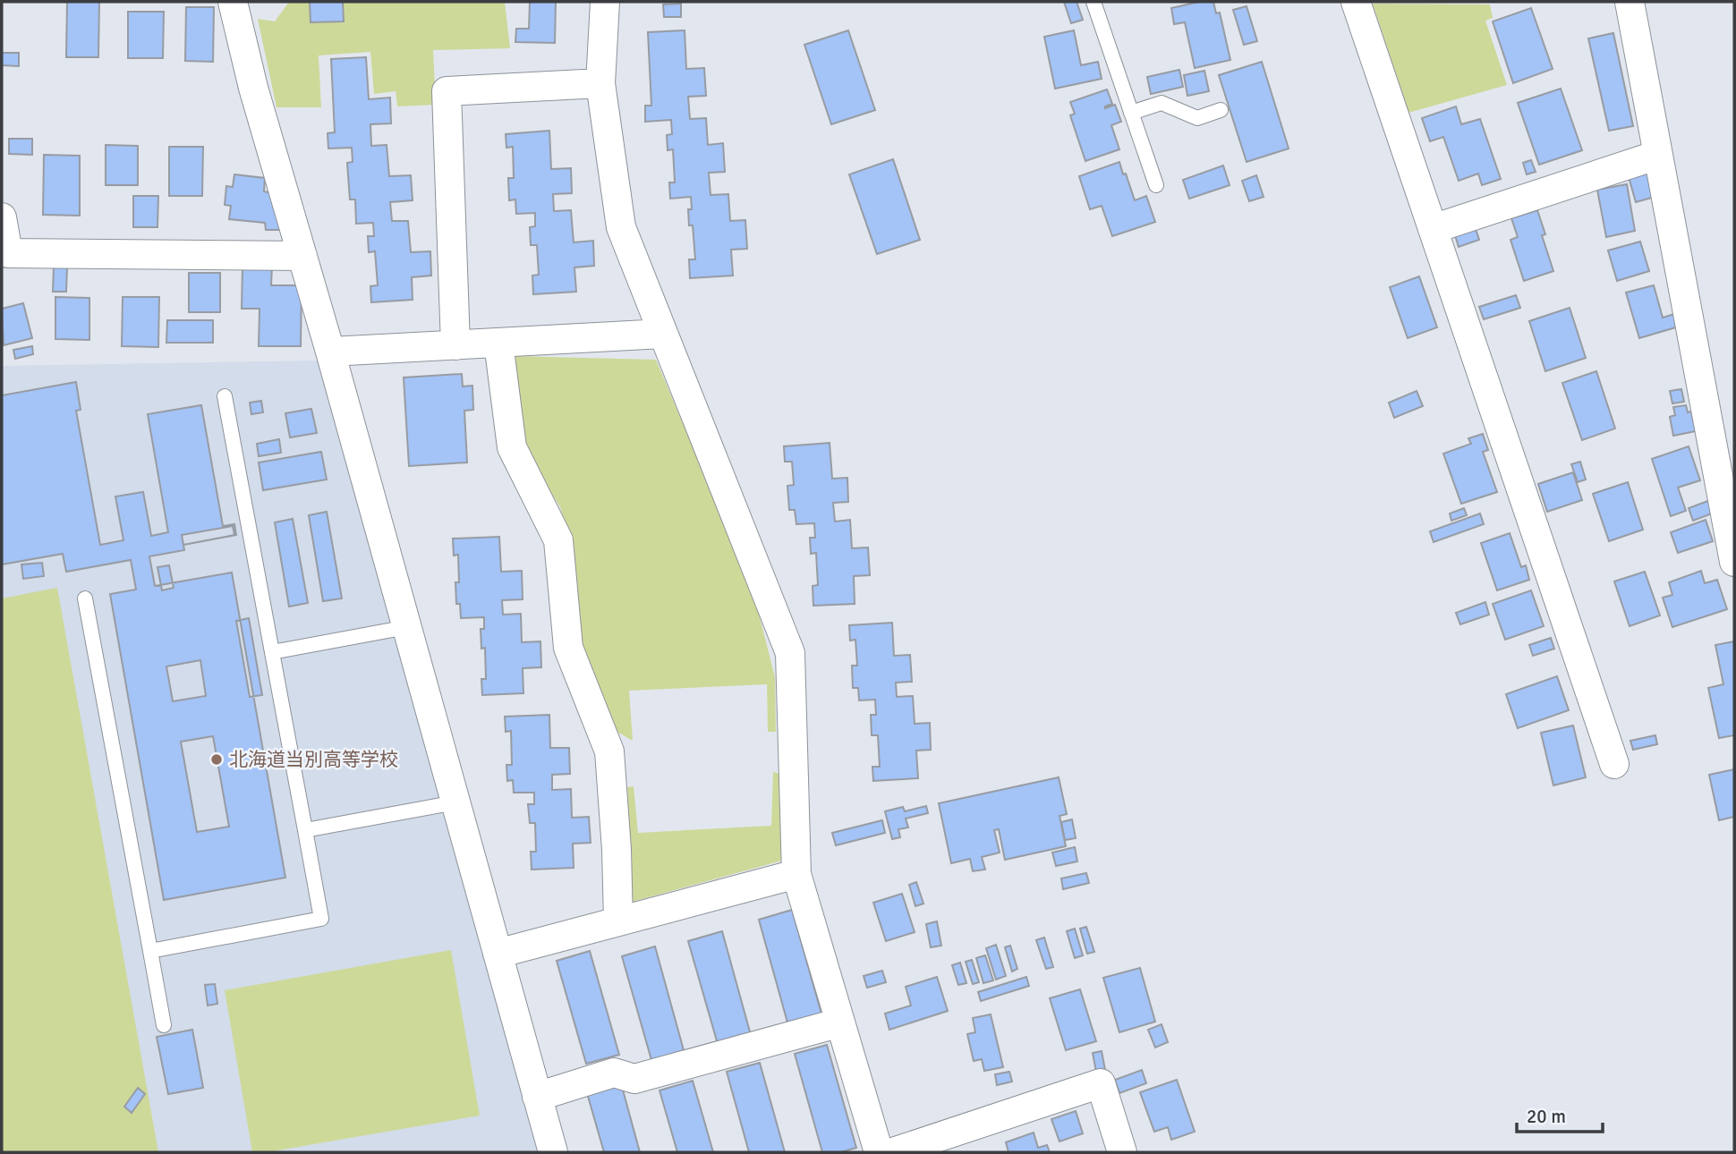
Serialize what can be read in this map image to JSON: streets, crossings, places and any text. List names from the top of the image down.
{
  "places": ["北海道当別高等学校"],
  "scale_bar": "20 m"
}
